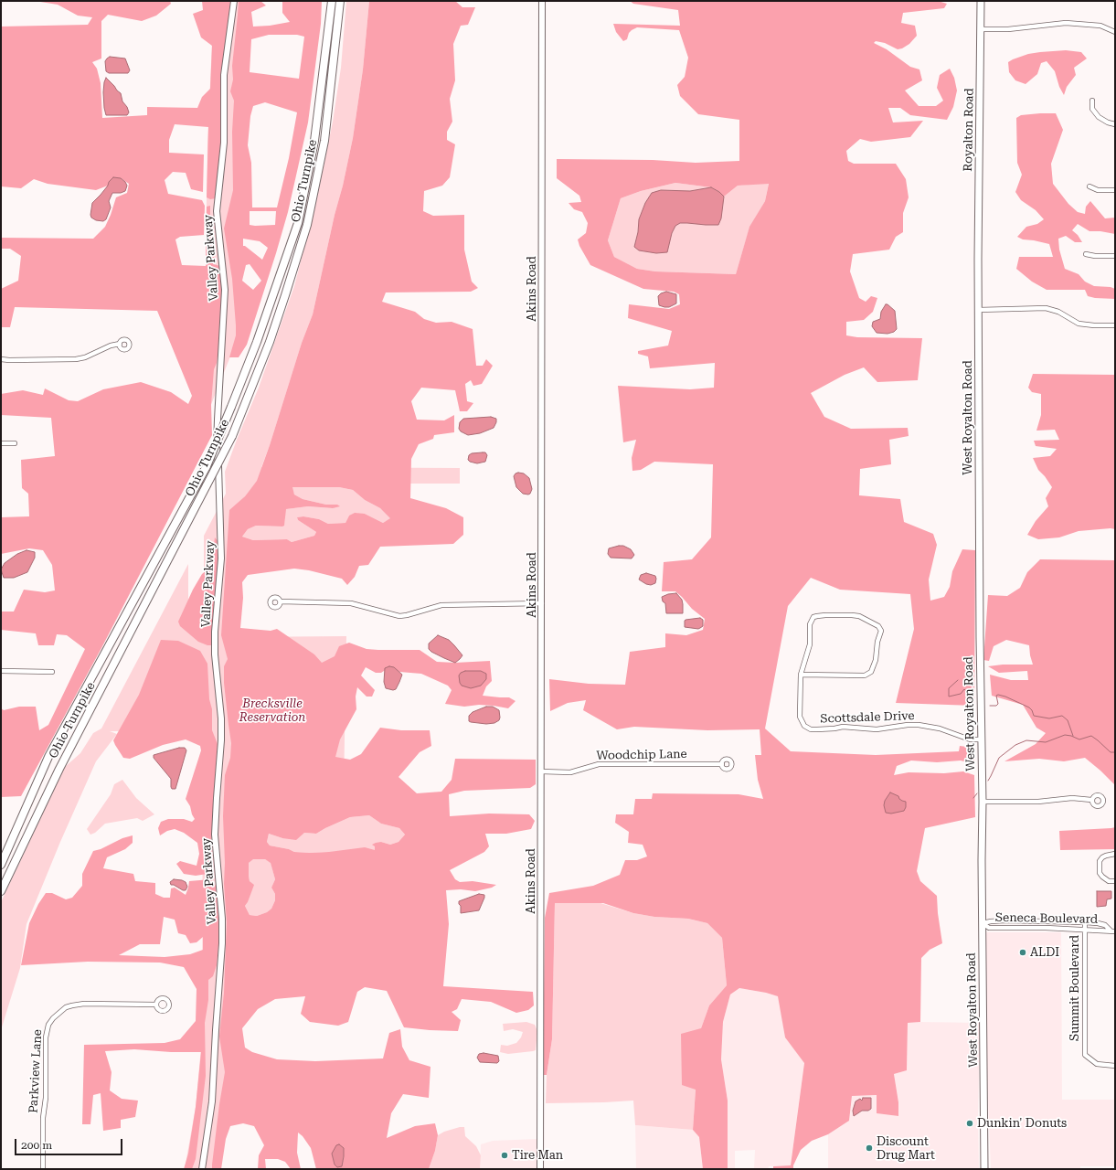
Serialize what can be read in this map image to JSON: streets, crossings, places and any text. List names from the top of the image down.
{
  "streets": {
    "highway": ["Ohio Turnpike"],
    "main road": ["Royalton Road", "West Royalton Road"],
    "street": [
      "Valley Parkway",
      "Akins Road",
      "Scottsdale Drive",
      "Woodchip Lane",
      "Seneca Boulevard",
      "Summit Boulevard",
      "Parkview Lane"
    ]
  },
  "crossings": [
    ["Royalton Road", "West Royalton Road"],
    ["Akins Road", "Woodchip Lane"],
    ["West Royalton Road", "Scottsdale Drive"],
    ["West Royalton Road", "Seneca Boulevard"],
    ["Seneca Boulevard", "Summit Boulevard"]
  ],
  "parks": ["Brecksville Reservation"],
  "places": [
    "ALDI",
    "Dunkin' Donuts",
    "Discount Drug Mart",
    "Tire Man"
  ],
  "scale_bar": "200 m"
}
